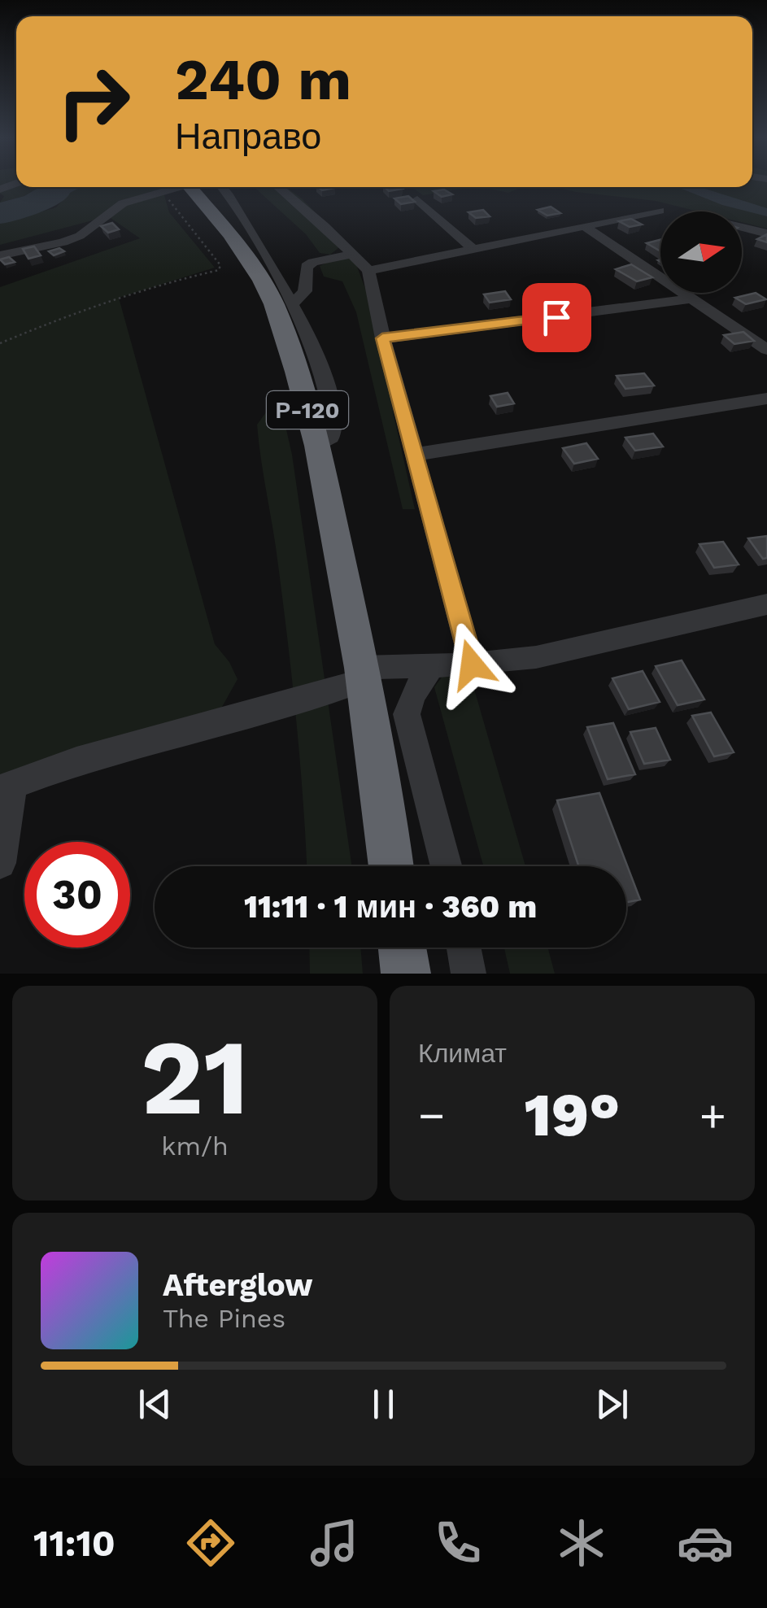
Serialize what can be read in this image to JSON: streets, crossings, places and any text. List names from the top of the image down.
{
  "streets": {
    "highway": ["Р-120"]
  },
  "north": "right",
  "page": {
    "turn": ["240 m", "Направо"],
    "limit": "30",
    "trip": "11:11 · 1 мин · 360 m",
    "tile": [
      ["21", "km/h"],
      "Климат"
    ],
    "heat": ["−", "19°", "+"],
    "song": ["Afterglow", "The Pines"],
    "tabs": "11:10"
  }
}
